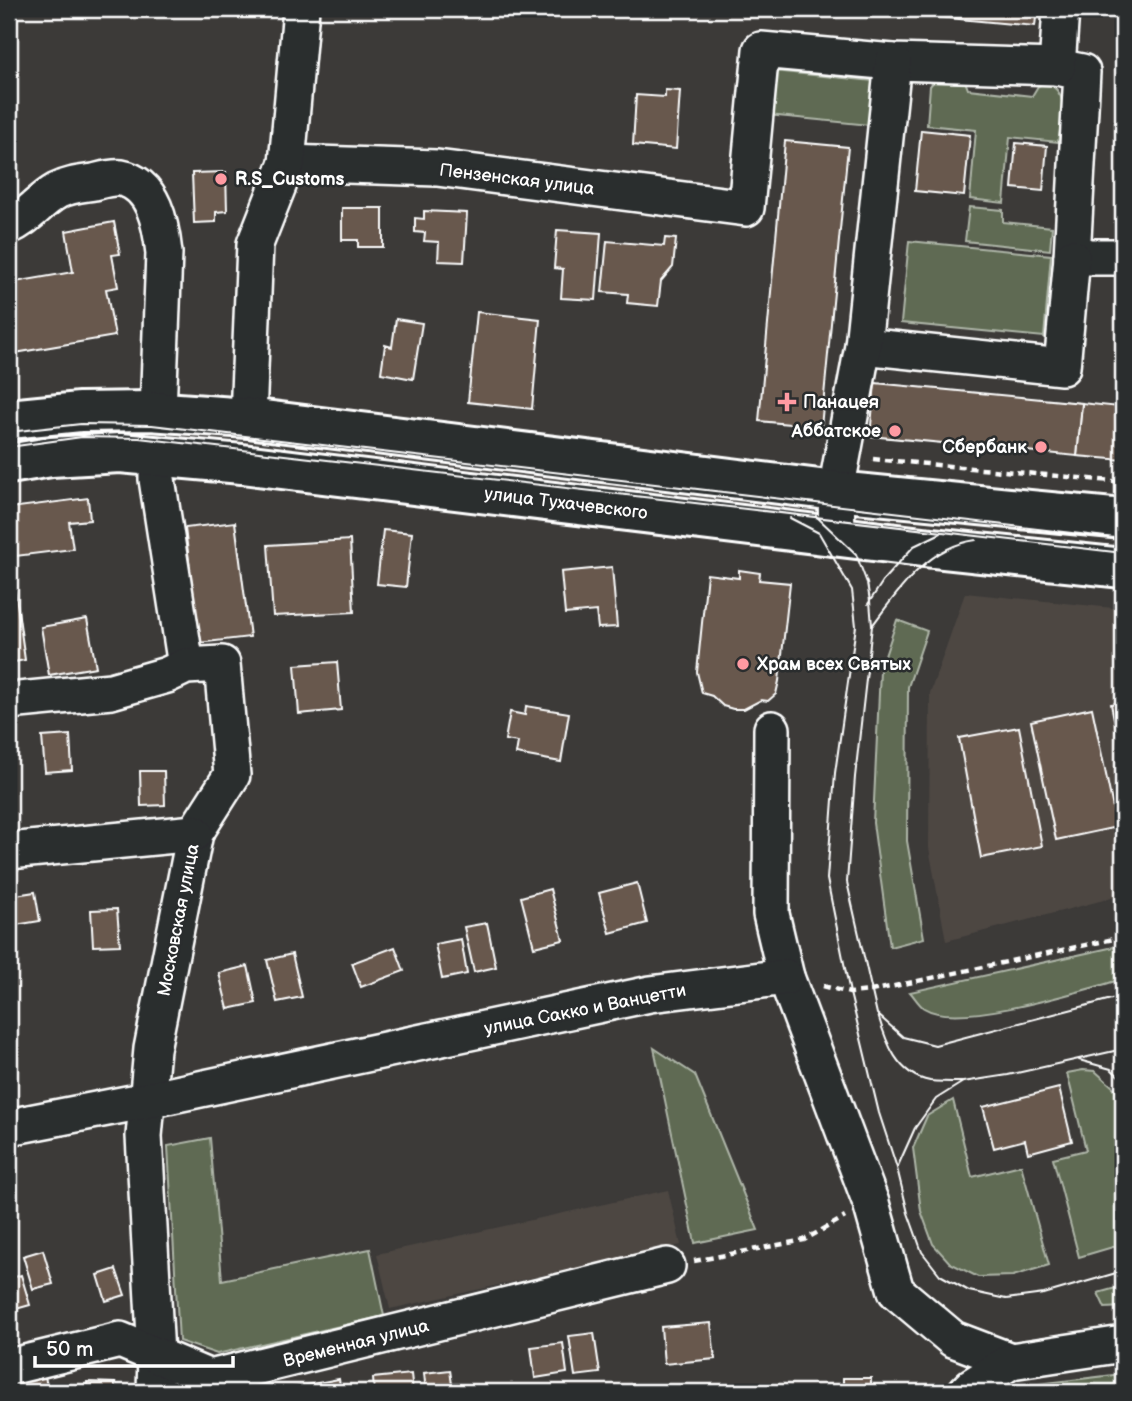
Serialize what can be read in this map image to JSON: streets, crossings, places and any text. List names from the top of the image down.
{
  "streets": {
    "main road": ["улица Тухачевского"],
    "street": [
      "Пензенская улица",
      "Московская улица",
      "улица Сакко и Ванцетти",
      "Временная улица"
    ]
  },
  "crossings": [
    ["Московская улица", "улица Сакко и Ванцетти"],
    ["Московская улица", "Временная улица"]
  ],
  "places": {
    "other": [
      "R.S_Customs",
      "Аббатское",
      "Сбербанк",
      "Храм всех Святых"
    ],
    "health": ["Панацея"]
  },
  "scale_bar": "50 m"
}
